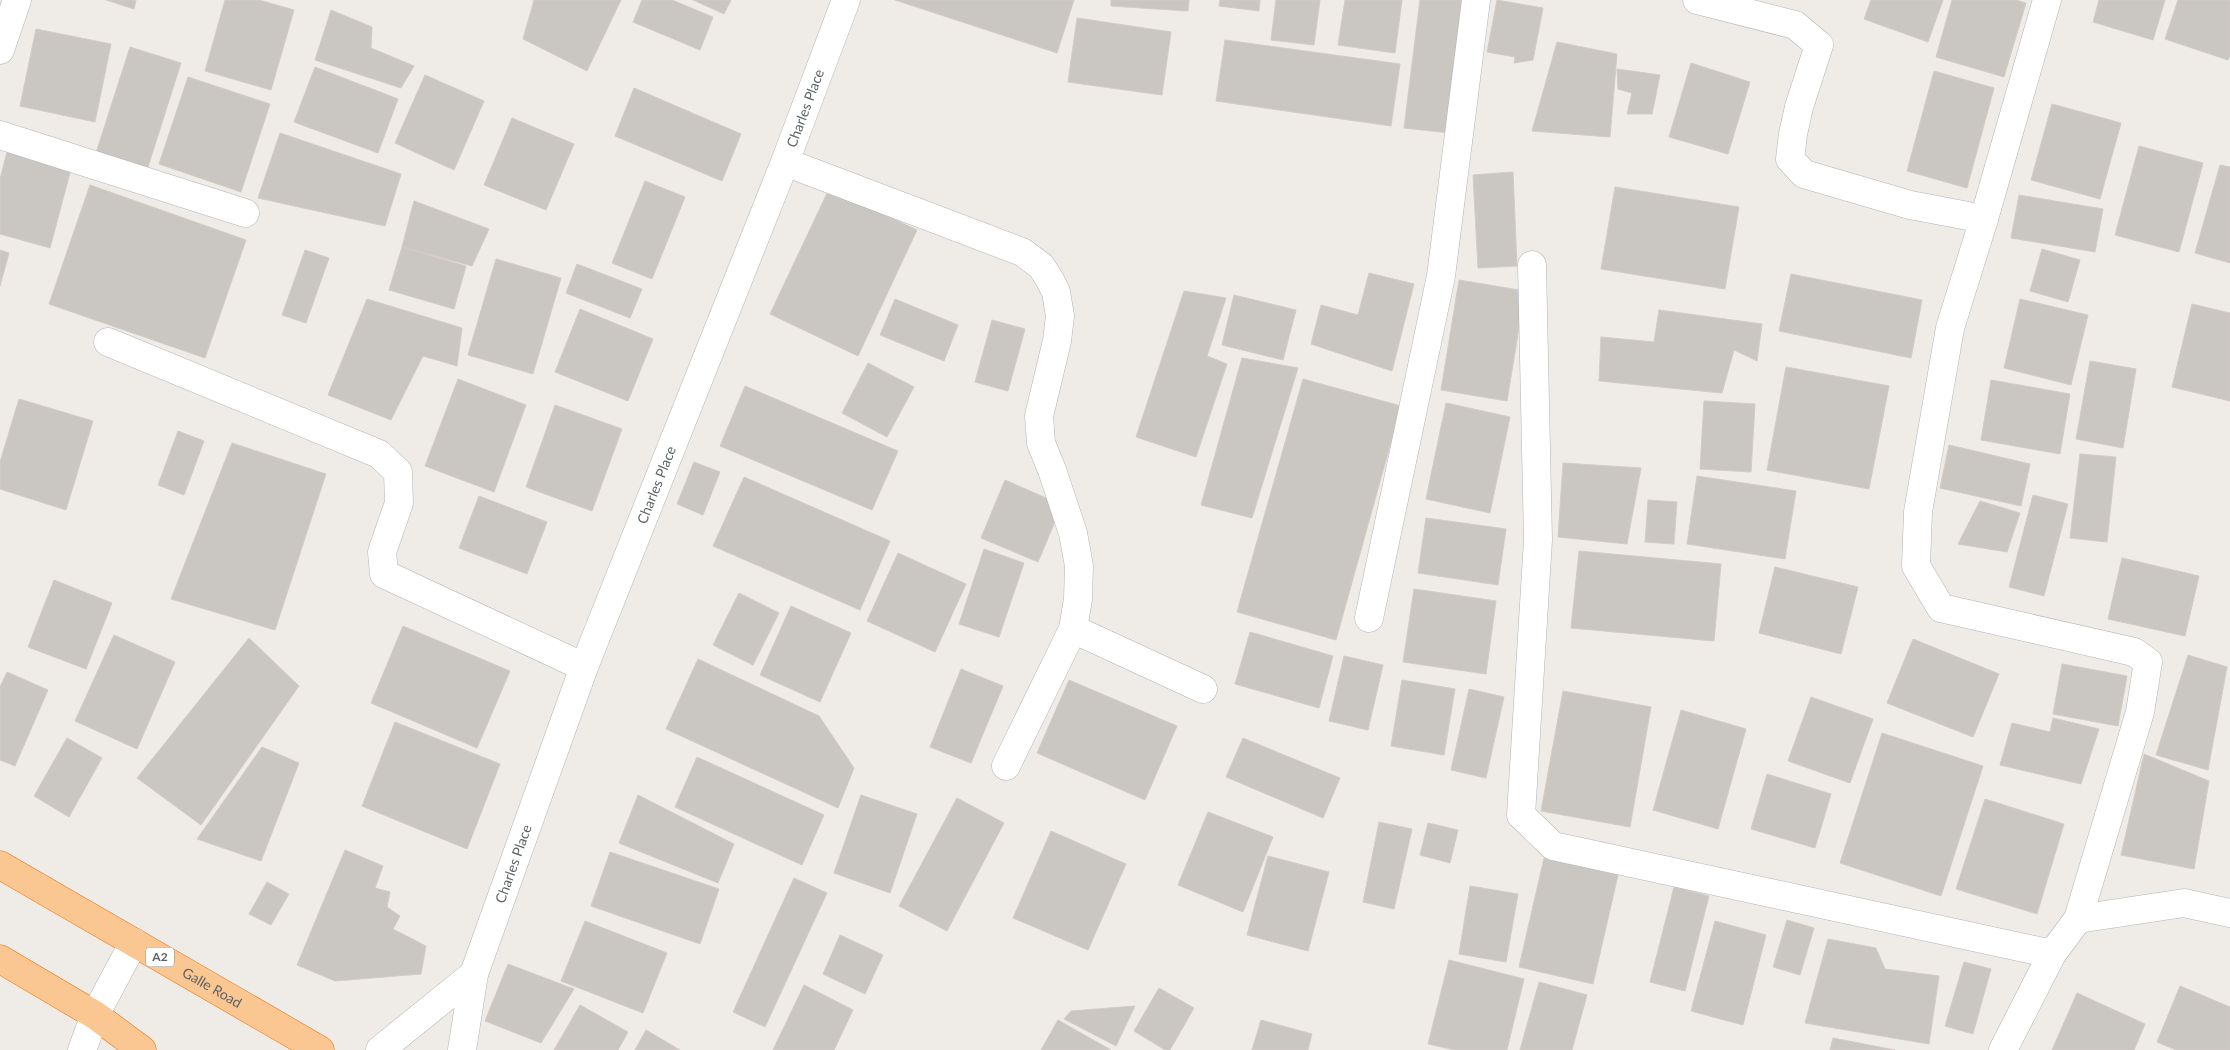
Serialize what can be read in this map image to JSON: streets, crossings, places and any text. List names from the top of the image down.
{
  "streets": {
    "highway": ["A2", "Galle Road"],
    "street": ["Charles Place"]
  }
}
